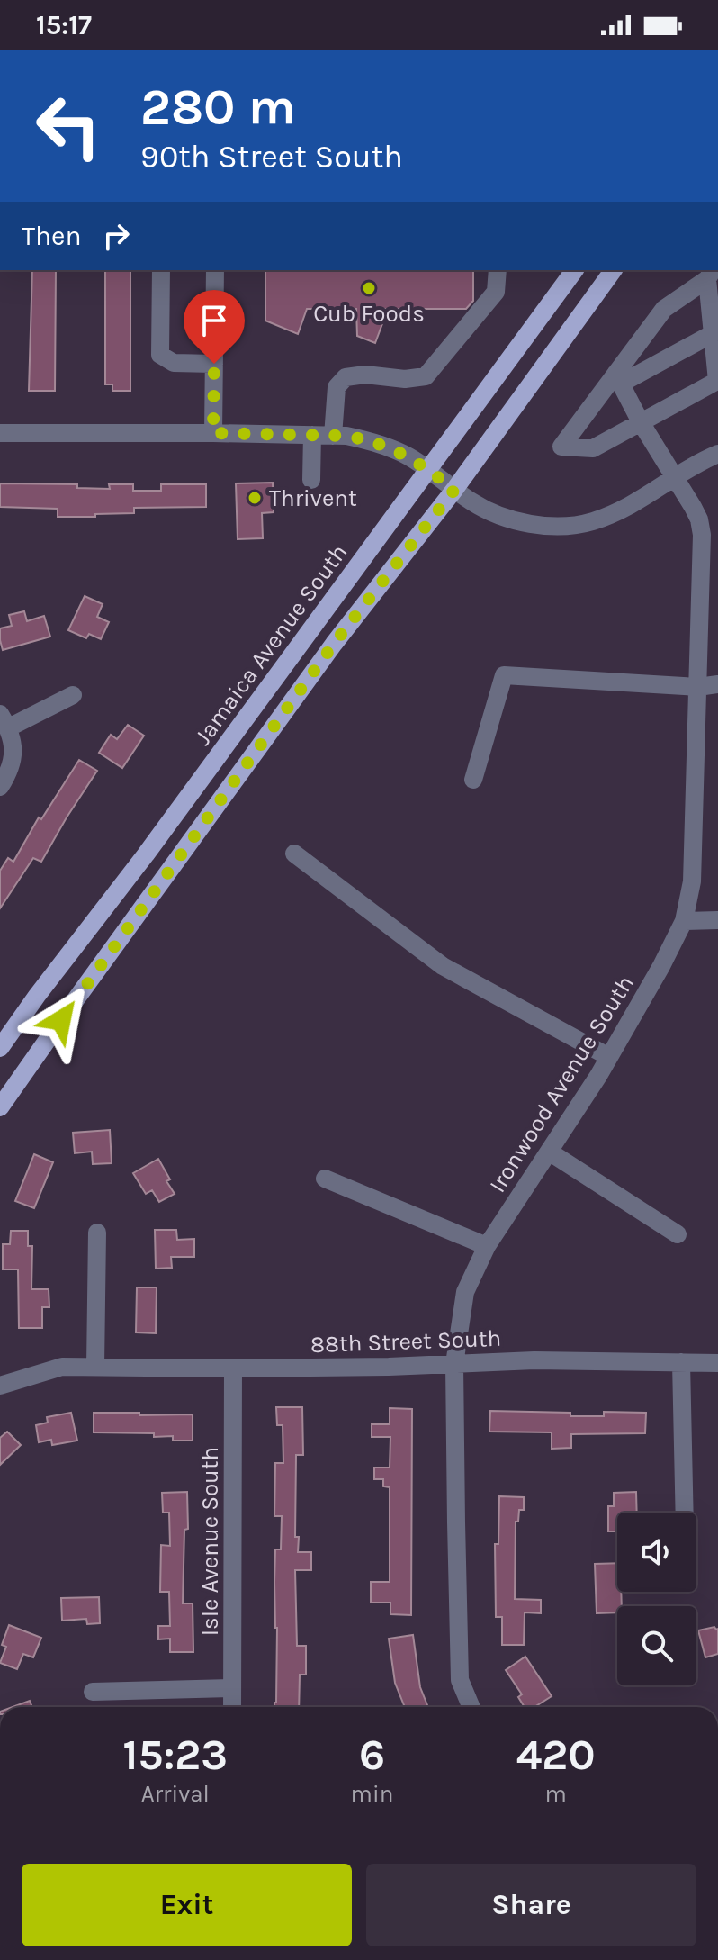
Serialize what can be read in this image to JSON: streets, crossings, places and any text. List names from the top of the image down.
{
  "streets": {
    "main road": ["Jamaica Avenue South"],
    "street": ["Ironwood Avenue South", "88th Street South", "Isle Avenue South"]
  },
  "crossings": [
    ["Ironwood Avenue South", "88th Street South"],
    ["88th Street South", "Isle Avenue South"]
  ],
  "places": ["Cub Foods", "Thrivent"],
  "page": {
    "status": "15:17",
    "turn": ["280 m", "90th Street South"],
    "then": "Then",
    "eta": [
      "15:23",
      "Arrival",
      "6",
      "min",
      "420",
      "m"
    ],
    "buttons": ["Exit", "Share"]
  }
}
